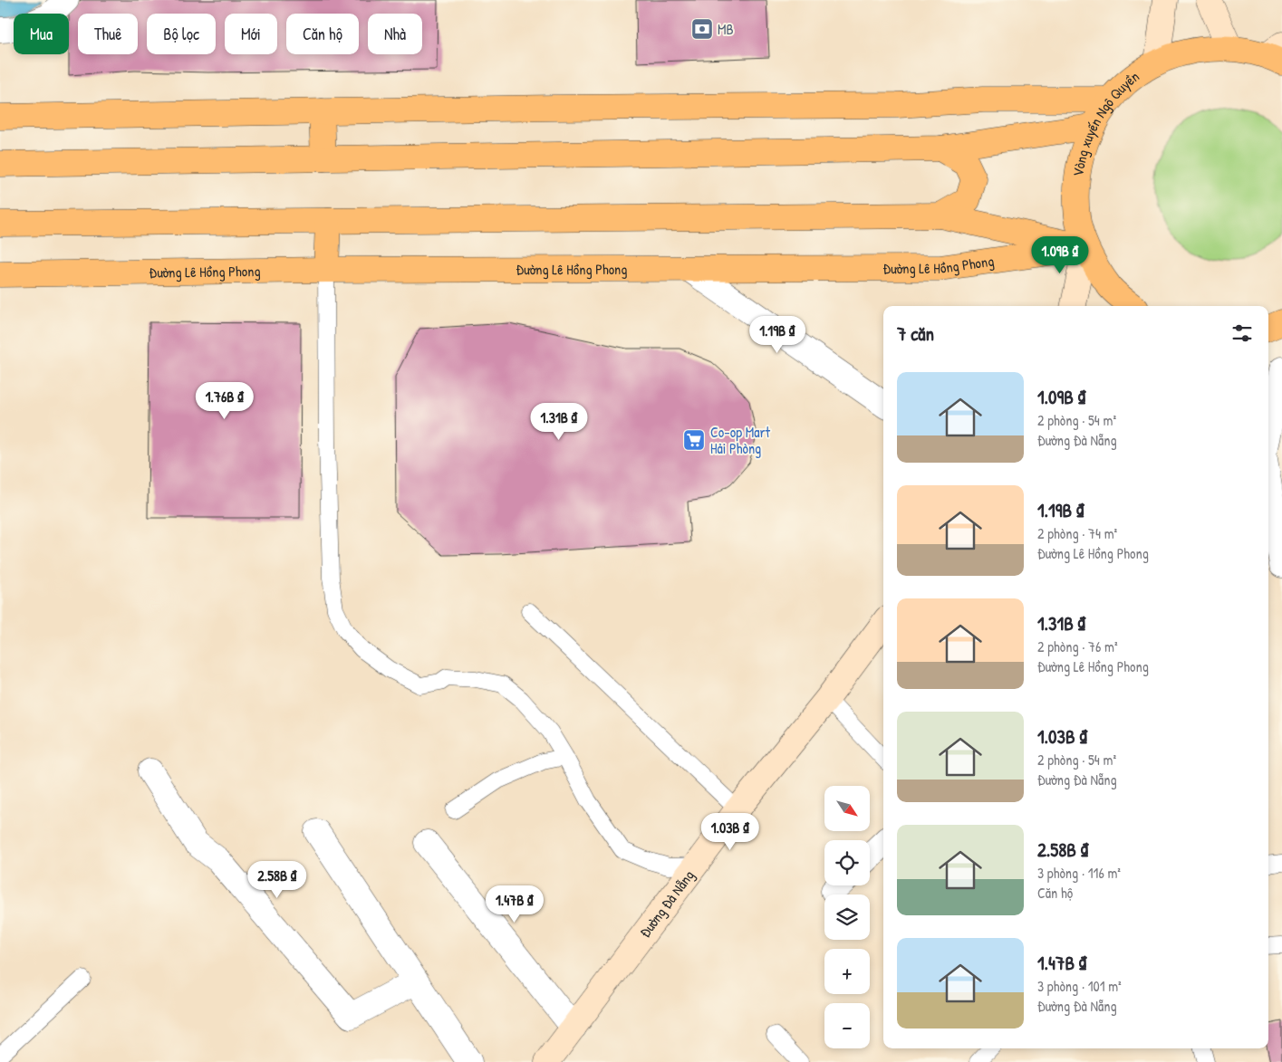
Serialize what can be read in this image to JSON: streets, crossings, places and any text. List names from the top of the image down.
{
  "streets": {
    "main road": ["Vòng xuyến Ngô Quyền", "Đường Lê Hồng Phong", "Đường Đà Nẵng"]
  },
  "crossings": [
    ["Vòng xuyến Ngô Quyền", "Đường Lê Hồng Phong"]
  ],
  "places": {
    "bank": ["MB"],
    "supermarket": ["Co-op Mart Hải Phòng"]
  },
  "north": "bottom right",
  "page": {
    "chip": [
      "Mua",
      "Thuê",
      "Bộ lọc",
      "Mới",
      "Căn hộ",
      "Nhà"
    ],
    "price": [
      "1.09B ₫",
      "1.19B ₫",
      "1.76B ₫",
      "1.31B ₫",
      "1.03B ₫",
      "2.58B ₫",
      "1.47B ₫"
    ],
    "heading": "7 căn",
    "list": [
      {
        "name": "1.09B ₫",
        "note": "2 phòng · 54 m² · Đường Đà Nẵng"
      },
      {
        "name": "1.19B ₫",
        "note": "2 phòng · 74 m² · Đường Lê Hồng Phong"
      },
      {
        "name": "1.31B ₫",
        "note": "2 phòng · 76 m² · Đường Lê Hồng Phong"
      },
      {
        "name": "1.03B ₫",
        "note": "2 phòng · 54 m² · Đường Đà Nẵng"
      },
      {
        "name": "2.58B ₫",
        "note": "3 phòng · 116 m² · Căn hộ"
      },
      {
        "name": "1.47B ₫",
        "note": "3 phòng · 101 m² · Đường Đà Nẵng"
      }
    ],
    "map_buttons": ["+", "−"]
  }
}
